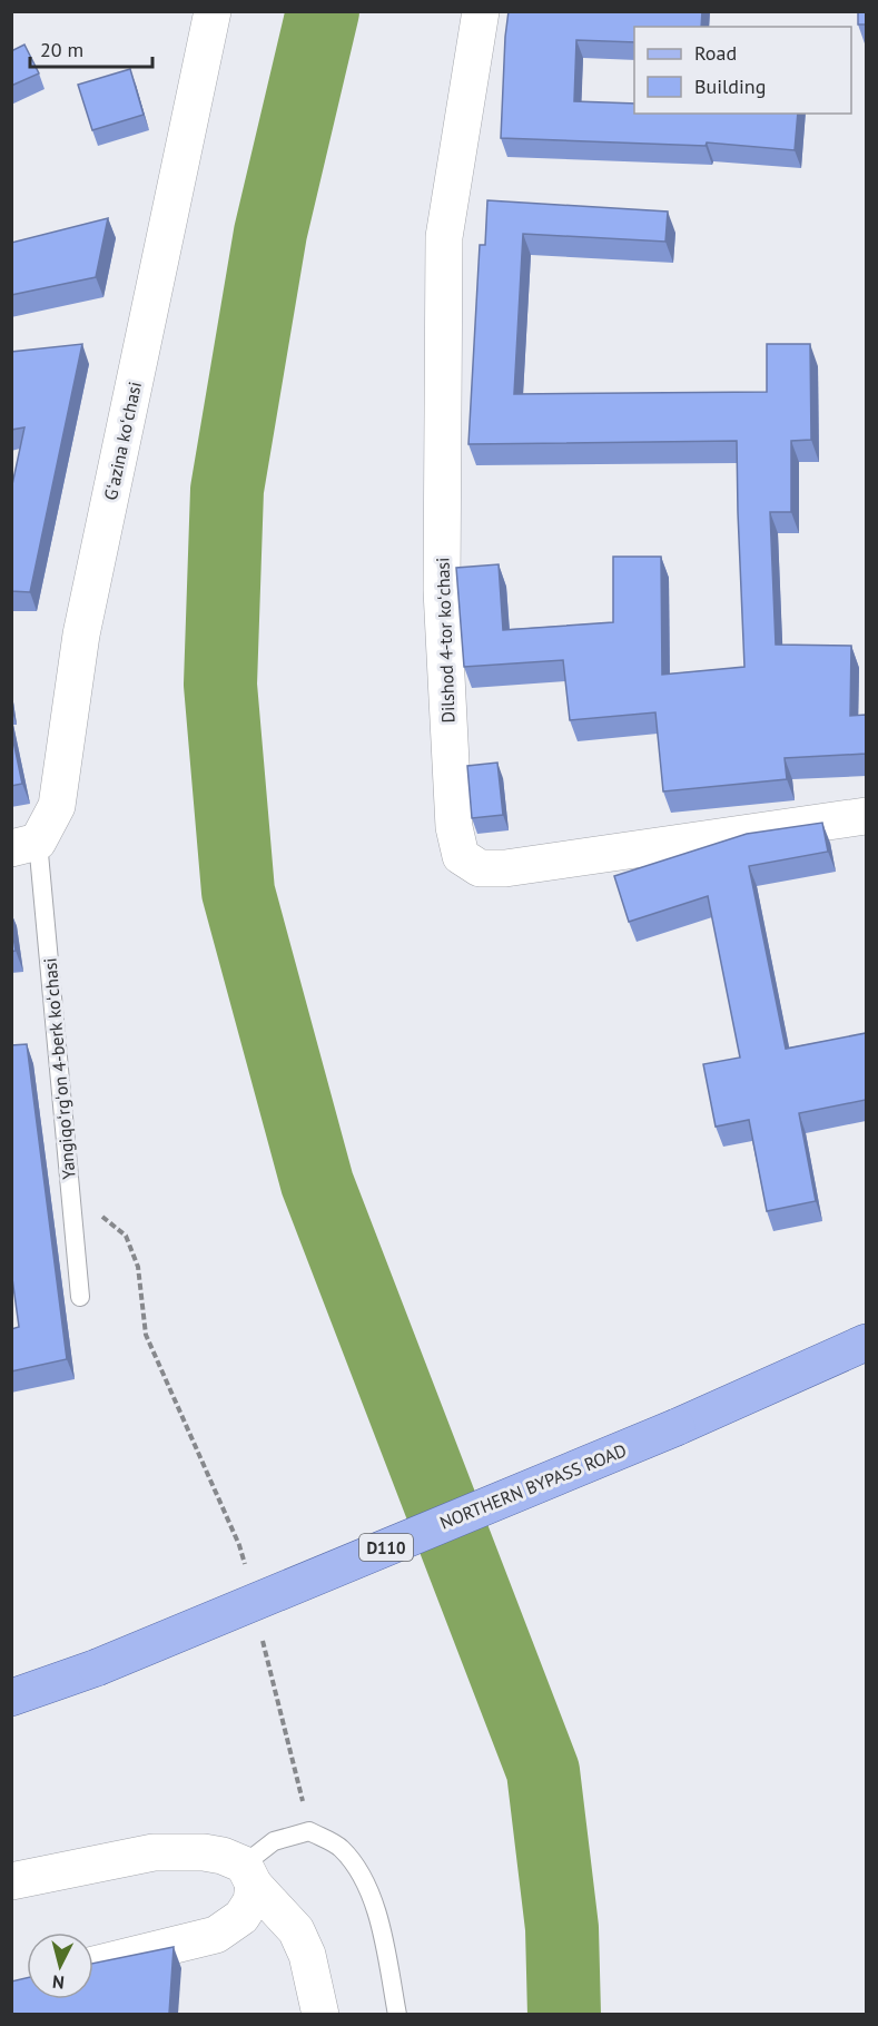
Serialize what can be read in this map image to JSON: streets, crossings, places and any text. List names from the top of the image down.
{
  "streets": {
    "main road": ["NORTHERN BYPASS ROAD", "D110"],
    "street": ["Gʻazina koʻchasi", "Dilshod 4-tor koʻchasi"],
    "lane": ["Yangiqoʻrgʻon 4-berk koʻchasi"]
  },
  "crossings": [
    ["Gʻazina koʻchasi", "Yangiqoʻrgʻon 4-berk koʻchasi"]
  ],
  "legend": ["Road", "Building"],
  "scale_bar": "20 m",
  "north": "bottom"
}
